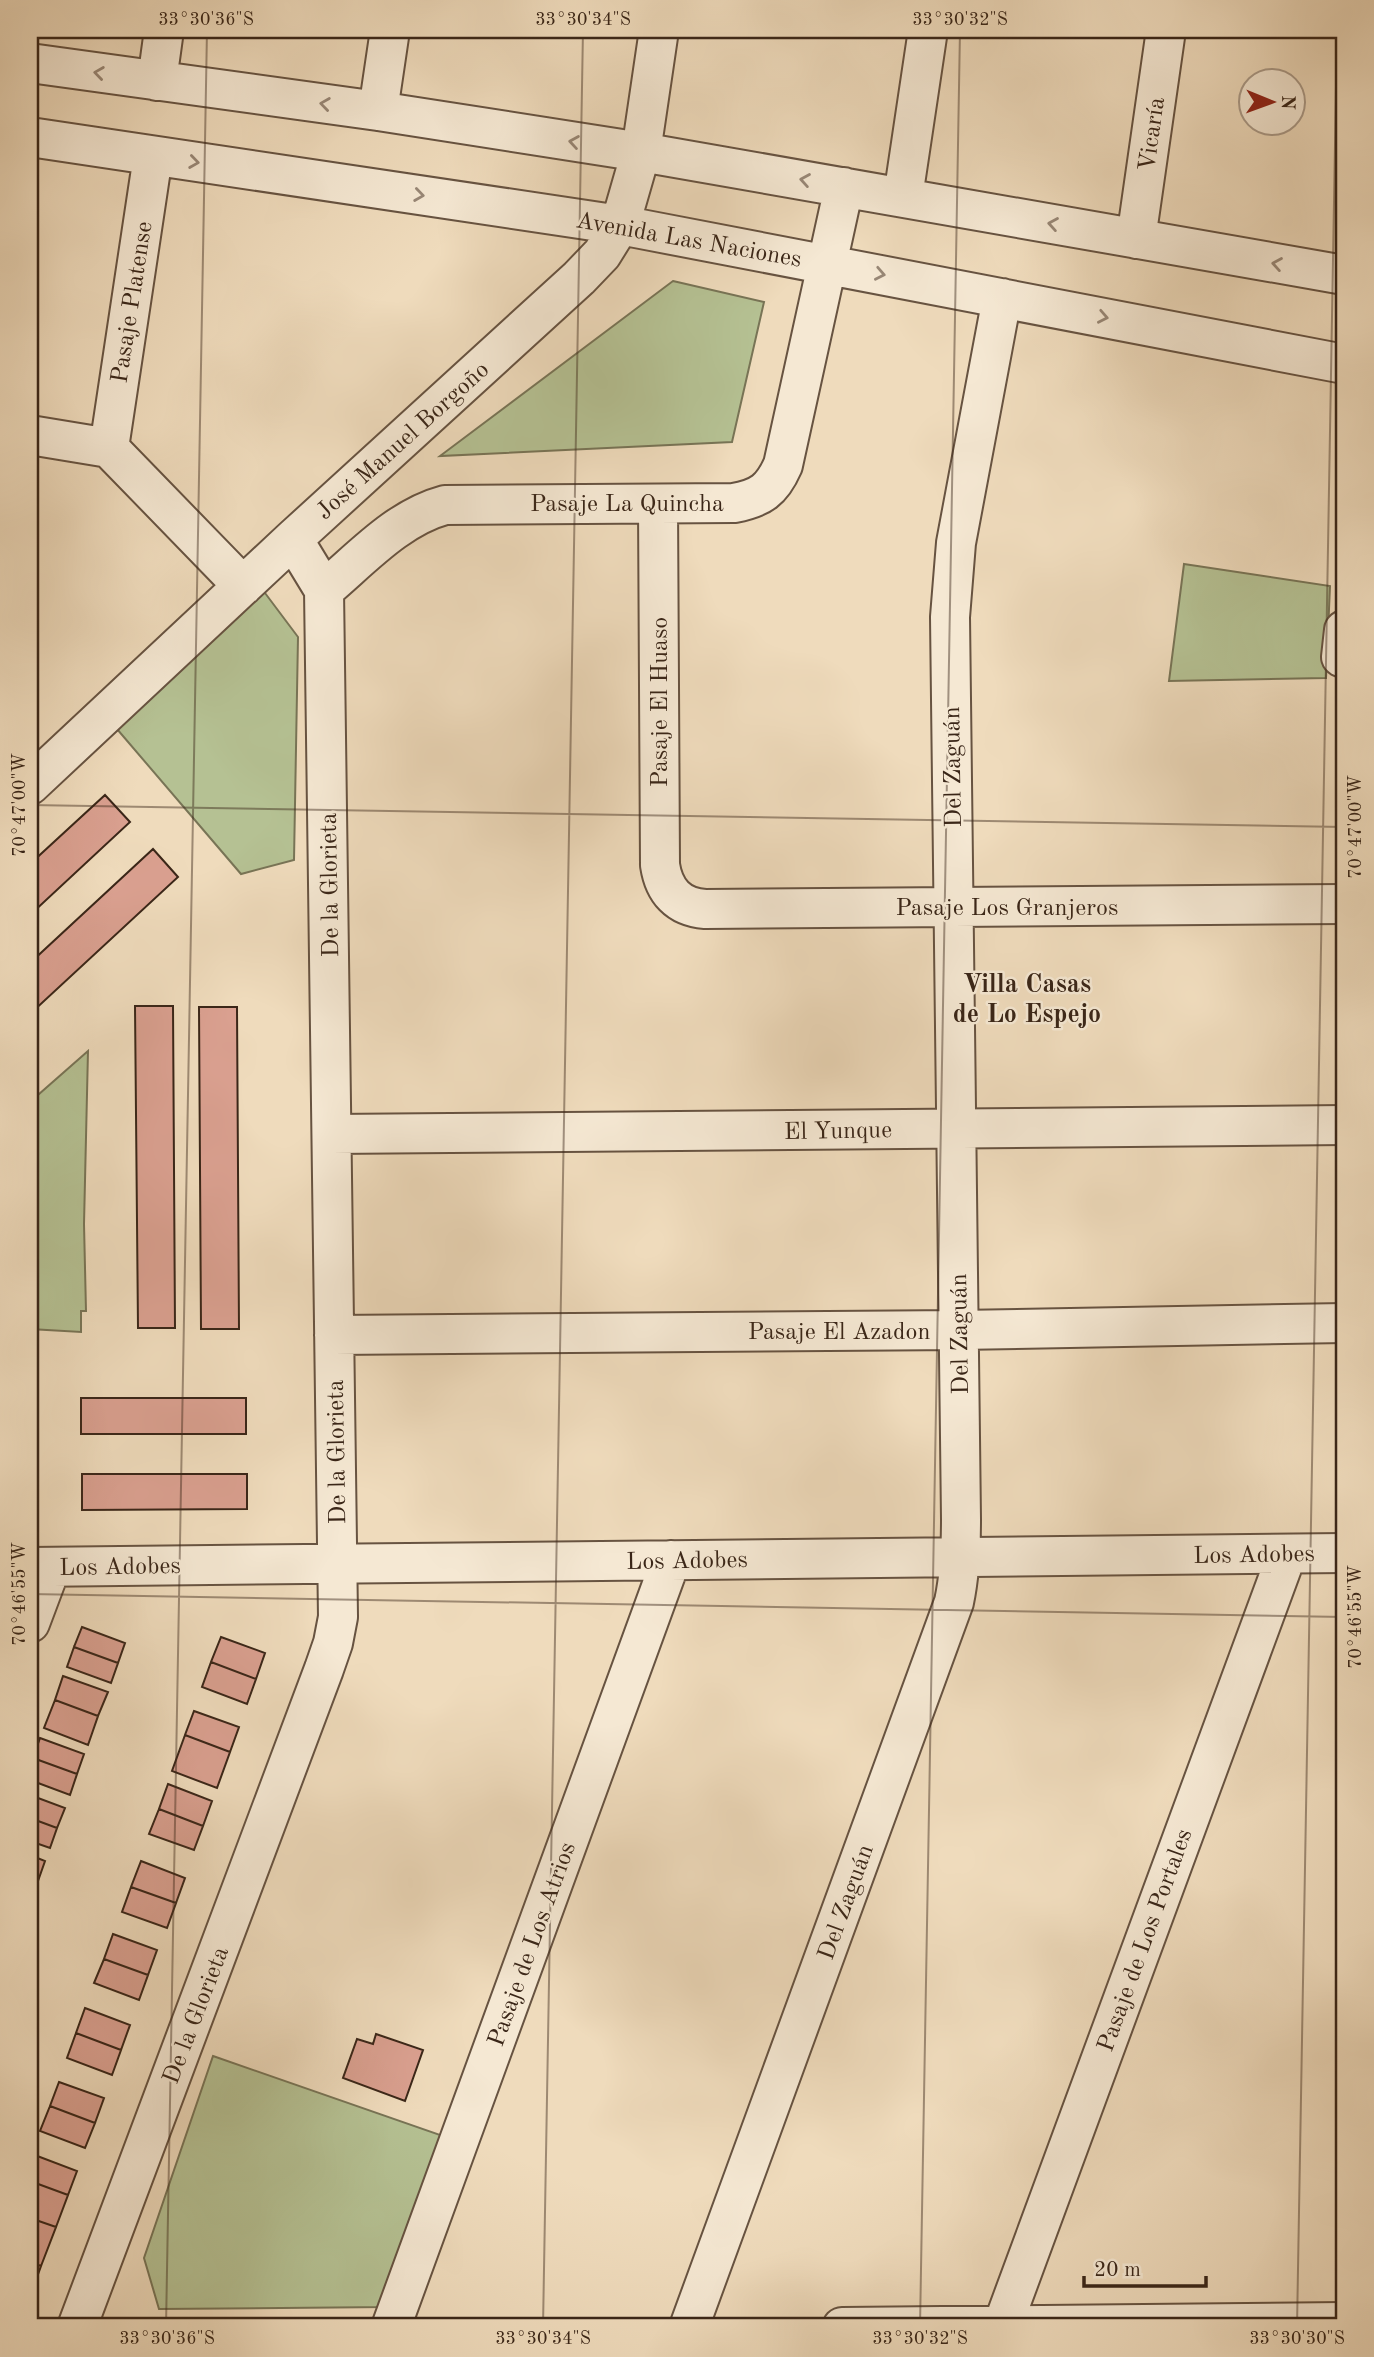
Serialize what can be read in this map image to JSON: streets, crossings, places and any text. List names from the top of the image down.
{
  "streets": {
    "street": [
      "Vicaría",
      "Avenida Las Naciones",
      "Pasaje Platense",
      "José Manuel Borgoño",
      "Pasaje La Quincha",
      "Pasaje El Huaso",
      "Del Zaguán",
      "De la Glorieta",
      "Pasaje Los Granjeros",
      "El Yunque",
      "Pasaje El Azadon",
      "Los Adobes",
      "Pasaje de Los Portales",
      "Pasaje de Los Atrios"
    ]
  },
  "crossings": [
    ["Avenida Las Naciones", "Pasaje Platense"],
    ["Avenida Las Naciones", "José Manuel Borgoño"],
    ["Avenida Las Naciones", "Pasaje La Quincha"],
    ["Avenida Las Naciones", "Del Zaguán"],
    ["Pasaje La Quincha", "Pasaje El Huaso"],
    ["Pasaje La Quincha", "De la Glorieta"],
    ["Pasaje El Huaso", "Pasaje Los Granjeros"],
    ["Del Zaguán", "Pasaje Los Granjeros"],
    ["Del Zaguán", "El Yunque"],
    ["Del Zaguán", "Pasaje El Azadon"],
    ["Del Zaguán", "Los Adobes"],
    ["De la Glorieta", "El Yunque"],
    ["De la Glorieta", "Pasaje El Azadon"],
    ["De la Glorieta", "Los Adobes"],
    ["Los Adobes", "Pasaje de Los Portales"],
    ["Los Adobes", "Pasaje de Los Atrios"]
  ],
  "districts": ["Villa Casas de Lo Espejo"],
  "scale_bar": "20 m",
  "north": "right",
  "coordinates": [
    "33°30'36\"S",
    "33°30'34\"S",
    "33°30'32\"S",
    "70°47'00\"W",
    "70°46'55\"W",
    "33°30'30\"S"
  ]
}
